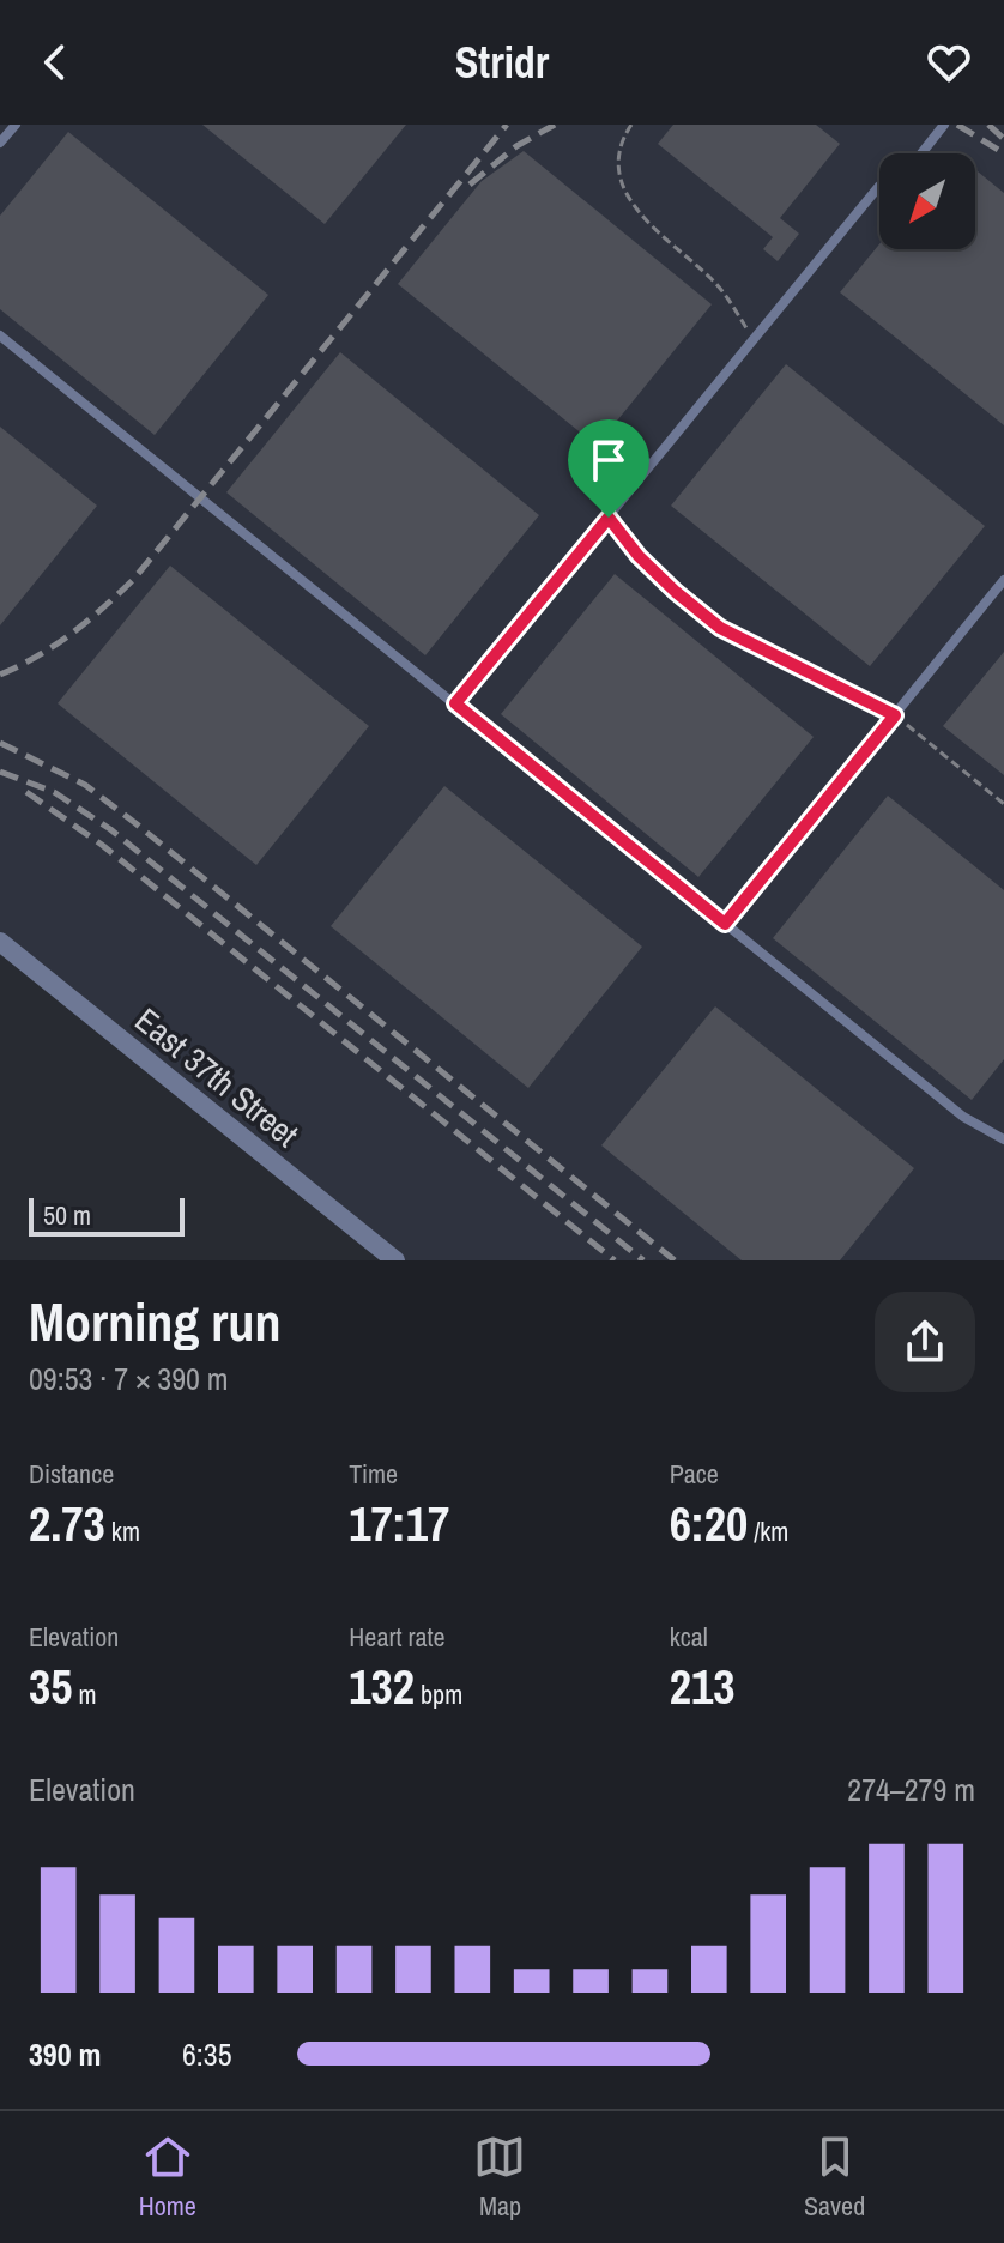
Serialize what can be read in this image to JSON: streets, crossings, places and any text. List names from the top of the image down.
{
  "streets": {
    "street": ["East 37th Street"]
  },
  "scale_bar": "50 m",
  "north": "bottom left",
  "page": {
    "header": "Stridr",
    "scale": "50 m",
    "heading": ["Morning run", "09:53 · 7 × 390 m"],
    "stats": [
      ["Distance", "2.73 km"],
      ["Time", "17:17"],
      ["Pace", "6:20 /km"],
      ["Elevation", "35 m"],
      ["Heart rate", "132 bpm"],
      ["kcal", "213"]
    ],
    "chart": ["Elevation", "274–279 m"],
    "list": [
      {
        "name": "390 m",
        "note": "6:35"
      }
    ],
    "tabs": ["Home", "Map", "Saved"]
  }
}
